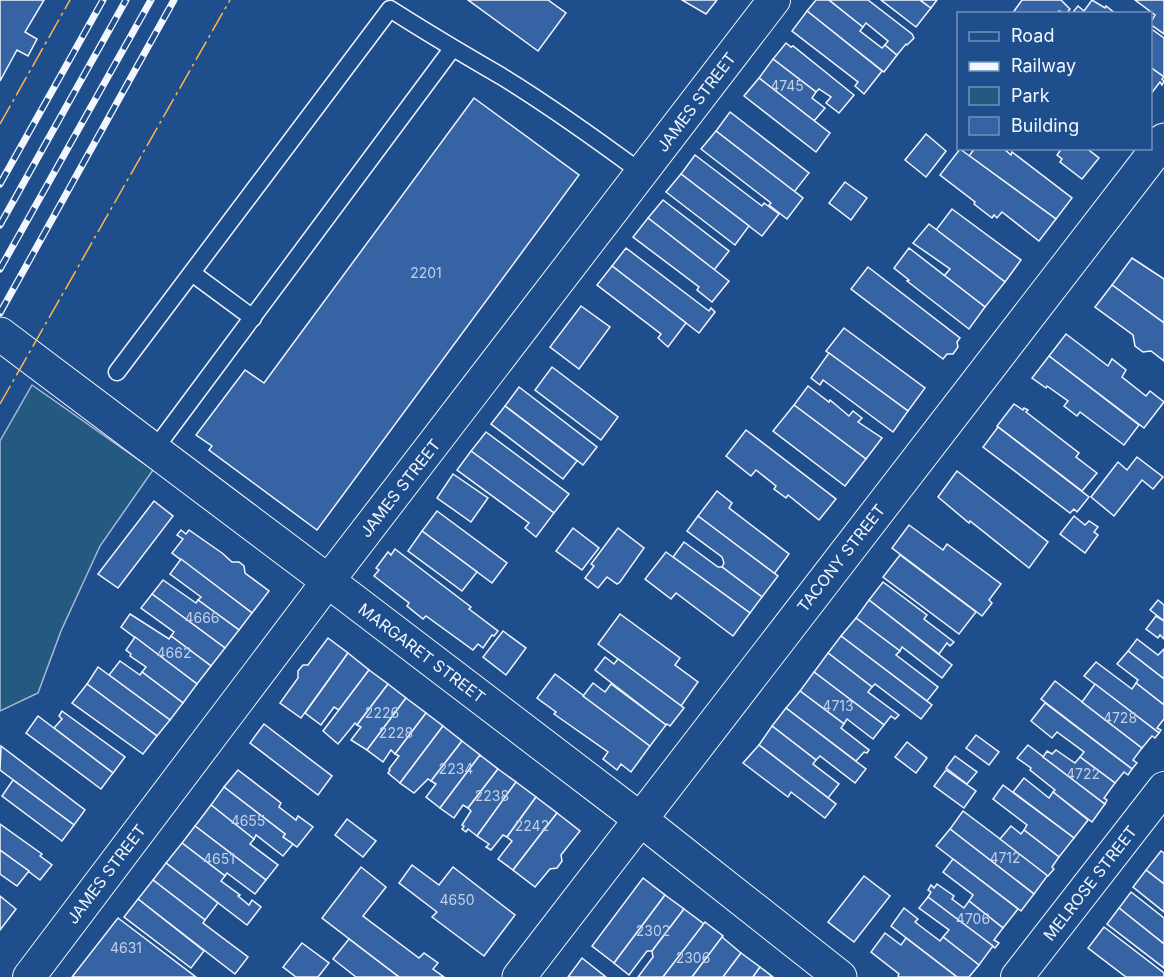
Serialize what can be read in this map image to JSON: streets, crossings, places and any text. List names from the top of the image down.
{
  "streets": {
    "street": [
      "JAMES STREET",
      "TACONY STREET",
      "MARGARET STREET",
      "MELROSE STREET"
    ]
  },
  "crossings": [
    ["JAMES STREET", "MARGARET STREET"],
    ["TACONY STREET", "MARGARET STREET"]
  ],
  "house_numbers": [
    "4745",
    "2201",
    "4666",
    "4662",
    "4713",
    "2226",
    "4728",
    "2228",
    "2234",
    "4722",
    "2238",
    "4655",
    "2242",
    "4712",
    "4651",
    "4650",
    "4706",
    "2302",
    "4631",
    "2306"
  ],
  "legend": [
    "Road",
    "Railway",
    "Park",
    "Building"
  ]
}
